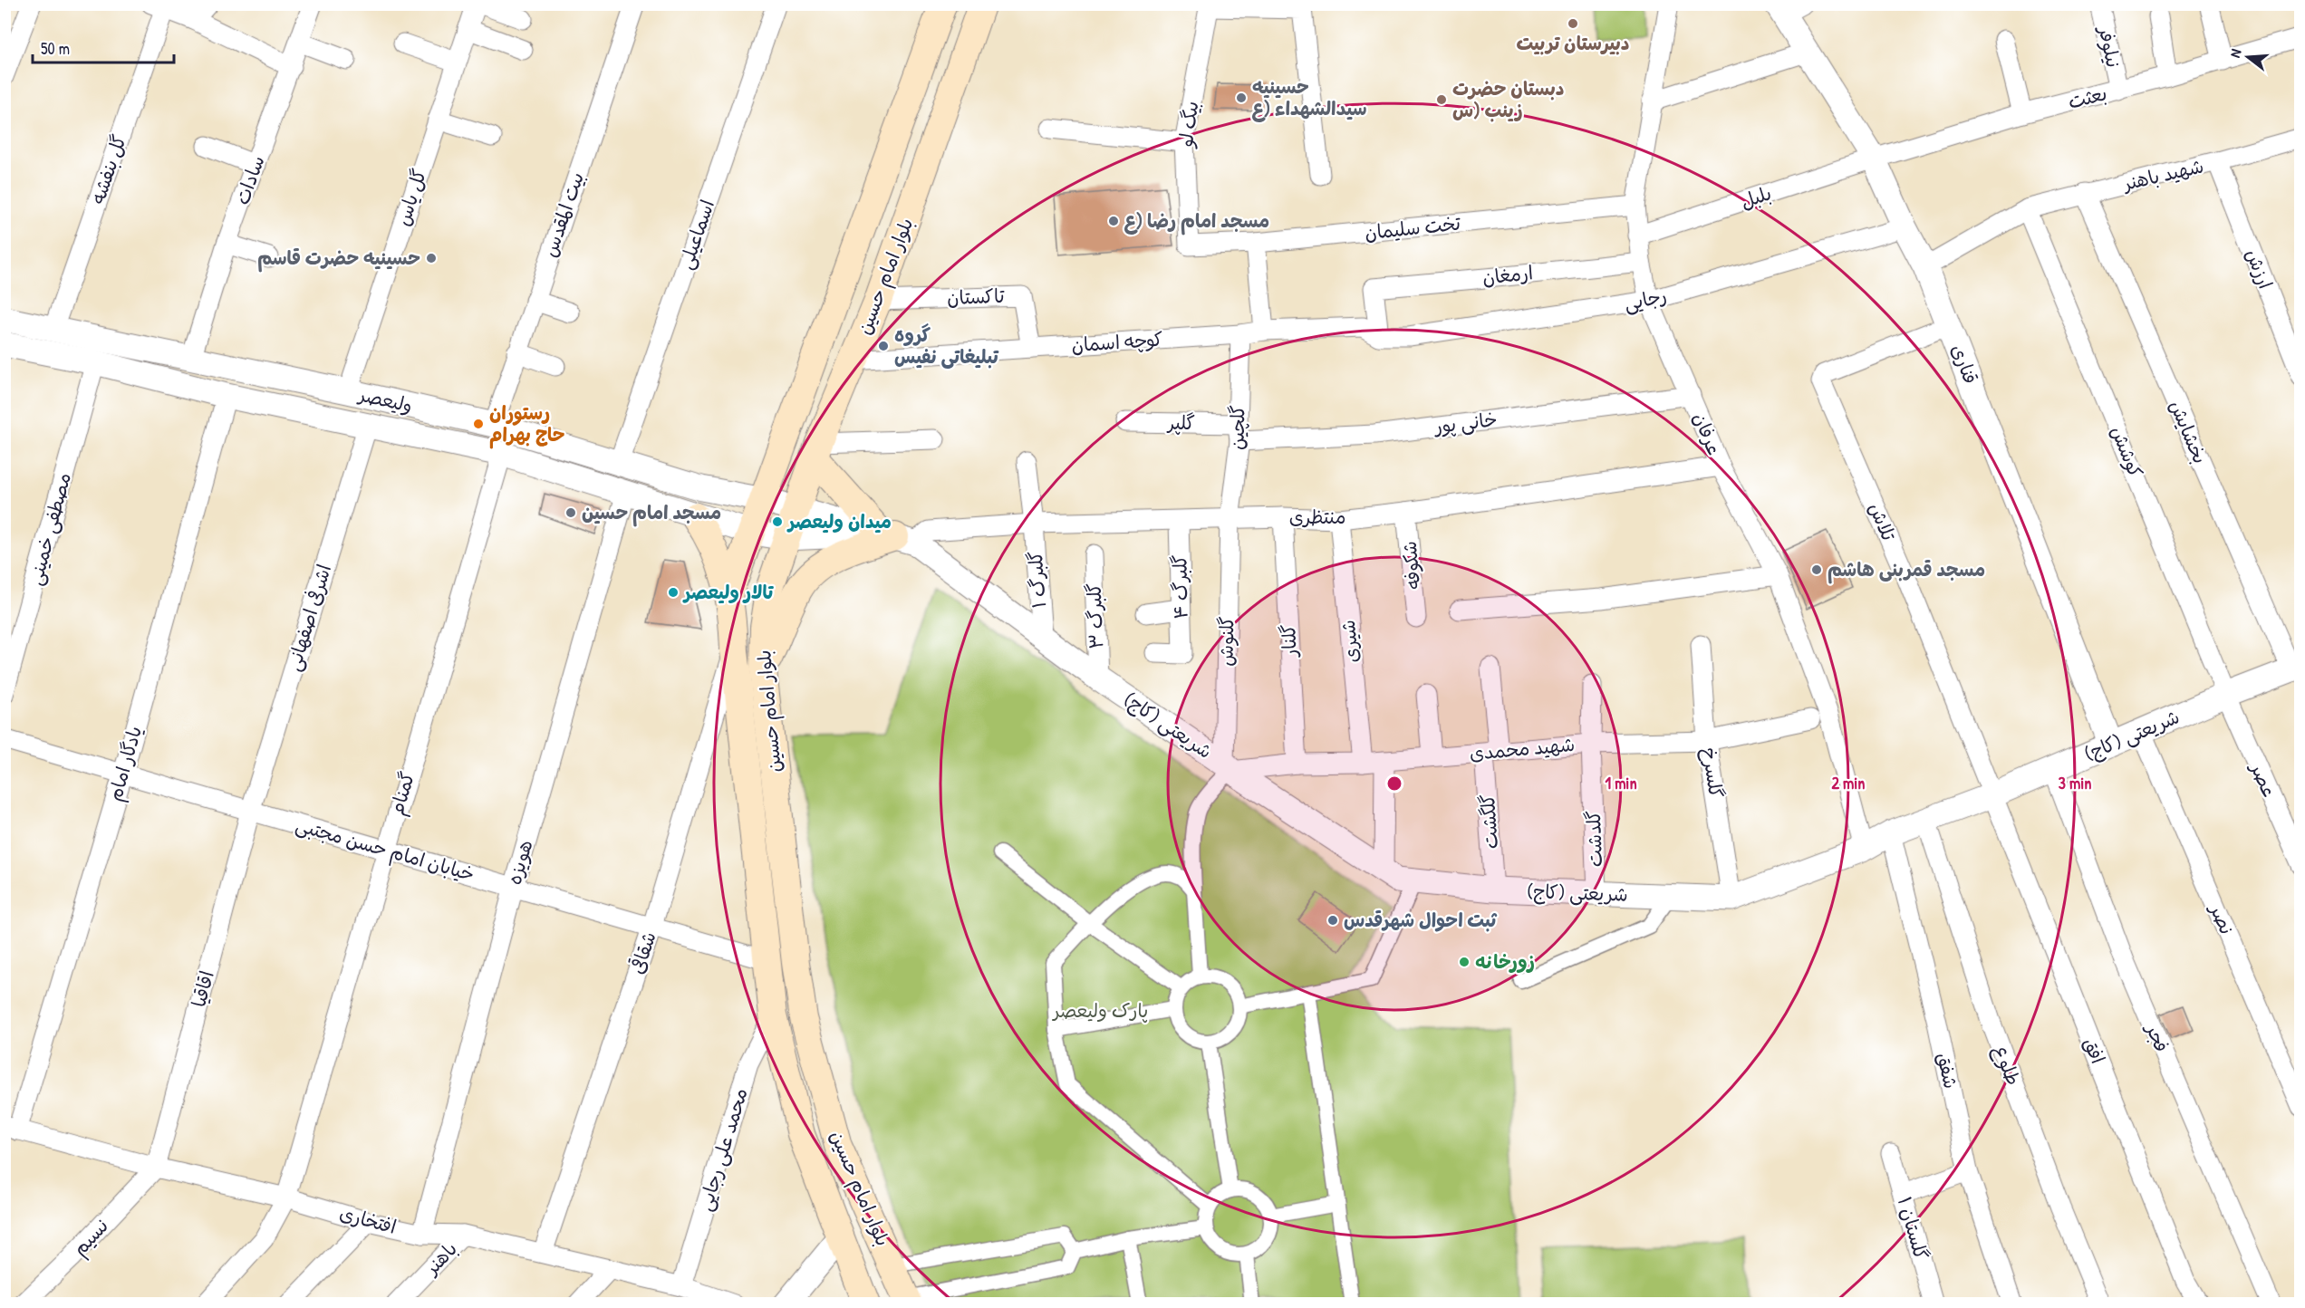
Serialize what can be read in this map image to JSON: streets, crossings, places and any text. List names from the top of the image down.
{
  "streets": {
    "main road": ["بلوار امام حسین"],
    "street": [
      "نیلوفر",
      "بعثت",
      "بیگ لو",
      "گل بنفشه",
      "شهید باهنر",
      "سادات",
      "گل یاس",
      "بلبل",
      "بیت المقدس",
      "تخت سلیمان",
      "اسماعیلی",
      "ارزش",
      "ارمغان",
      "تاکستان",
      "رجایی",
      "کوچه اسمان",
      "قناری",
      "ولیعصر",
      "گلپر",
      "خانی پور",
      "گلچین",
      "بخشایش",
      "عرفان",
      "کوشش",
      "منتظری",
      "تلاش",
      "مصطفی خمینی",
      "شکوفه",
      "گلبرگ ۱",
      "گلبرگ ۴",
      "گلبرگ ۳",
      "اشرفی اصفهانی",
      "گلنار",
      "گلنوش",
      "شیری",
      "شریعتی (کاج)",
      "شهید محمدی",
      "یادگار امام",
      "گلسرخ",
      "عصر",
      "گمنام",
      "گلگشت",
      "گلدشت",
      "خیابان امام حسن مجتبی",
      "هویزه",
      "نصر",
      "شقاقی",
      "اقاقیا",
      "فجر",
      "افق",
      "طلوع",
      "شفق",
      "محمد علی رجایی",
      "افتخاری",
      "گلستان ۱",
      "نسیم",
      "باهنر"
    ]
  },
  "crossings": [
    ["نیلوفر", "بعثت"],
    ["بعثت", "بلبل"],
    ["بعثت", "قناری"],
    ["بیگ لو", "تخت سلیمان"],
    ["گل بنفشه", "ولیعصر"],
    ["شهید باهنر", "ارزش"],
    ["شهید باهنر", "قناری"],
    ["شهید باهنر", "بخشایش"],
    ["شهید باهنر", "کوشش"],
    ["سادات", "ولیعصر"],
    ["گل یاس", "ولیعصر"],
    ["بلبل", "قناری"],
    ["بلبل", "عرفان"],
    ["بیت المقدس", "ولیعصر"],
    ["تخت سلیمان", "عرفان"],
    ["اسماعیلی", "ولیعصر"],
    ["ارمغان", "رجایی"],
    ["ارمغان", "کوچه اسمان"],
    ["ارمغان", "عرفان"],
    ["بلوار امام حسین", "تاکستان"],
    ["بلوار امام حسین", "کوچه اسمان"],
    ["بلوار امام حسین", "ولیعصر"],
    ["بلوار امام حسین", "شریعتی (کاج)"],
    ["بلوار امام حسین", "خیابان امام حسن مجتبی"],
    ["بلوار امام حسین", "شقاقی"],
    ["بلوار امام حسین", "محمد علی رجایی"],
    ["تاکستان", "کوچه اسمان"],
    ["رجایی", "کوچه اسمان"],
    ["رجایی", "قناری"],
    ["رجایی", "عرفان"],
    ["کوچه اسمان", "گلچین"],
    ["قناری", "تلاش"],
    ["قناری", "شریعتی (کاج)"],
    ["ولیعصر", "منتظری"],
    ["ولیعصر", "مصطفی خمینی"],
    ["ولیعصر", "اشرفی اصفهانی"],
    ["ولیعصر", "شریعتی (کاج)"],
    ["ولیعصر", "یادگار امام"],
    ["ولیعصر", "گمنام"],
    ["ولیعصر", "هویزه"],
    ["گلپر", "خانی پور"],
    ["گلپر", "گلچین"],
    ["خانی پور", "گلچین"],
    ["خانی پور", "عرفان"],
    ["گلچین", "منتظری"],
    ["گلچین", "گلنوش"],
    ["بخشایش", "شریعتی (کاج)"],
    ["عرفان", "منتظری"],
    ["عرفان", "شریعتی (کاج)"],
    ["کوشش", "شریعتی (کاج)"],
    ["کوشش", "عصر"],
    ["منتظری", "شکوفه"],
    ["منتظری", "گلبرگ ۱"],
    ["منتظری", "گلبرگ ۴"],
    ["منتظری", "گلنار"],
    ["منتظری", "گلنوش"],
    ["منتظری", "شیری"],
    ["منتظری", "شریعتی (کاج)"],
    ["تلاش", "شریعتی (کاج)"],
    ["تلاش", "افق"],
    ["گلبرگ ۱", "شریعتی (کاج)"],
    ["گلبرگ ۳", "شریعتی (کاج)"],
    ["اشرفی اصفهانی", "خیابان امام حسن مجتبی"],
    ["اشرفی اصفهانی", "اقاقیا"],
    ["گلنار", "شهید محمدی"],
    ["گلنوش", "شریعتی (کاج)"],
    ["گلنوش", "شهید محمدی"],
    ["شیری", "شهید محمدی"],
    ["شریعتی (کاج)", "شهید محمدی"],
    ["شریعتی (کاج)", "گلسرخ"],
    ["شریعتی (کاج)", "عصر"],
    ["شریعتی (کاج)", "گلگشت"],
    ["شریعتی (کاج)", "گلدشت"],
    ["شریعتی (کاج)", "نصر"],
    ["شریعتی (کاج)", "فجر"],
    ["شریعتی (کاج)", "افق"],
    ["شریعتی (کاج)", "طلوع"],
    ["شریعتی (کاج)", "شفق"],
    ["شهید محمدی", "گلسرخ"],
    ["شهید محمدی", "گلگشت"],
    ["شهید محمدی", "گلدشت"],
    ["یادگار امام", "خیابان امام حسن مجتبی"],
    ["یادگار امام", "افتخاری"],
    ["گمنام", "خیابان امام حسن مجتبی"],
    ["گمنام", "افتخاری"],
    ["خیابان امام حسن مجتبی", "هویزه"],
    ["خیابان امام حسن مجتبی", "شقاقی"],
    ["خیابان امام حسن مجتبی", "اقاقیا"],
    ["هویزه", "افتخاری"],
    ["شقاقی", "افتخاری"],
    ["اقاقیا", "افتخاری"],
    ["اقاقیا", "نسیم"],
    ["محمد علی رجایی", "افتخاری"],
    ["افتخاری", "نسیم"],
    ["افتخاری", "باهنر"]
  ],
  "parks": ["پارک ولیعصر"],
  "places": [
    "دبیرستان تربیت",
    "حسینیه سیدالشهداء (ع",
    "دبستان حضرت زینب (س",
    "مسجد امام رضا (ع",
    "حسینیه حضرت قاسم",
    "گروه تبلیغاتی نفیس",
    "رستوران حاج بهرام",
    "مسجد امام حسین",
    "میدان ولیعصر",
    "مسجد قمربنی هاشم",
    "تالار ولیعصر",
    "ثبت احوال شهرقدس",
    "زورخانه"
  ],
  "scale_bar": "50 m",
  "north": "left",
  "rings": ["1 min", "2 min", "3 min"]
}
